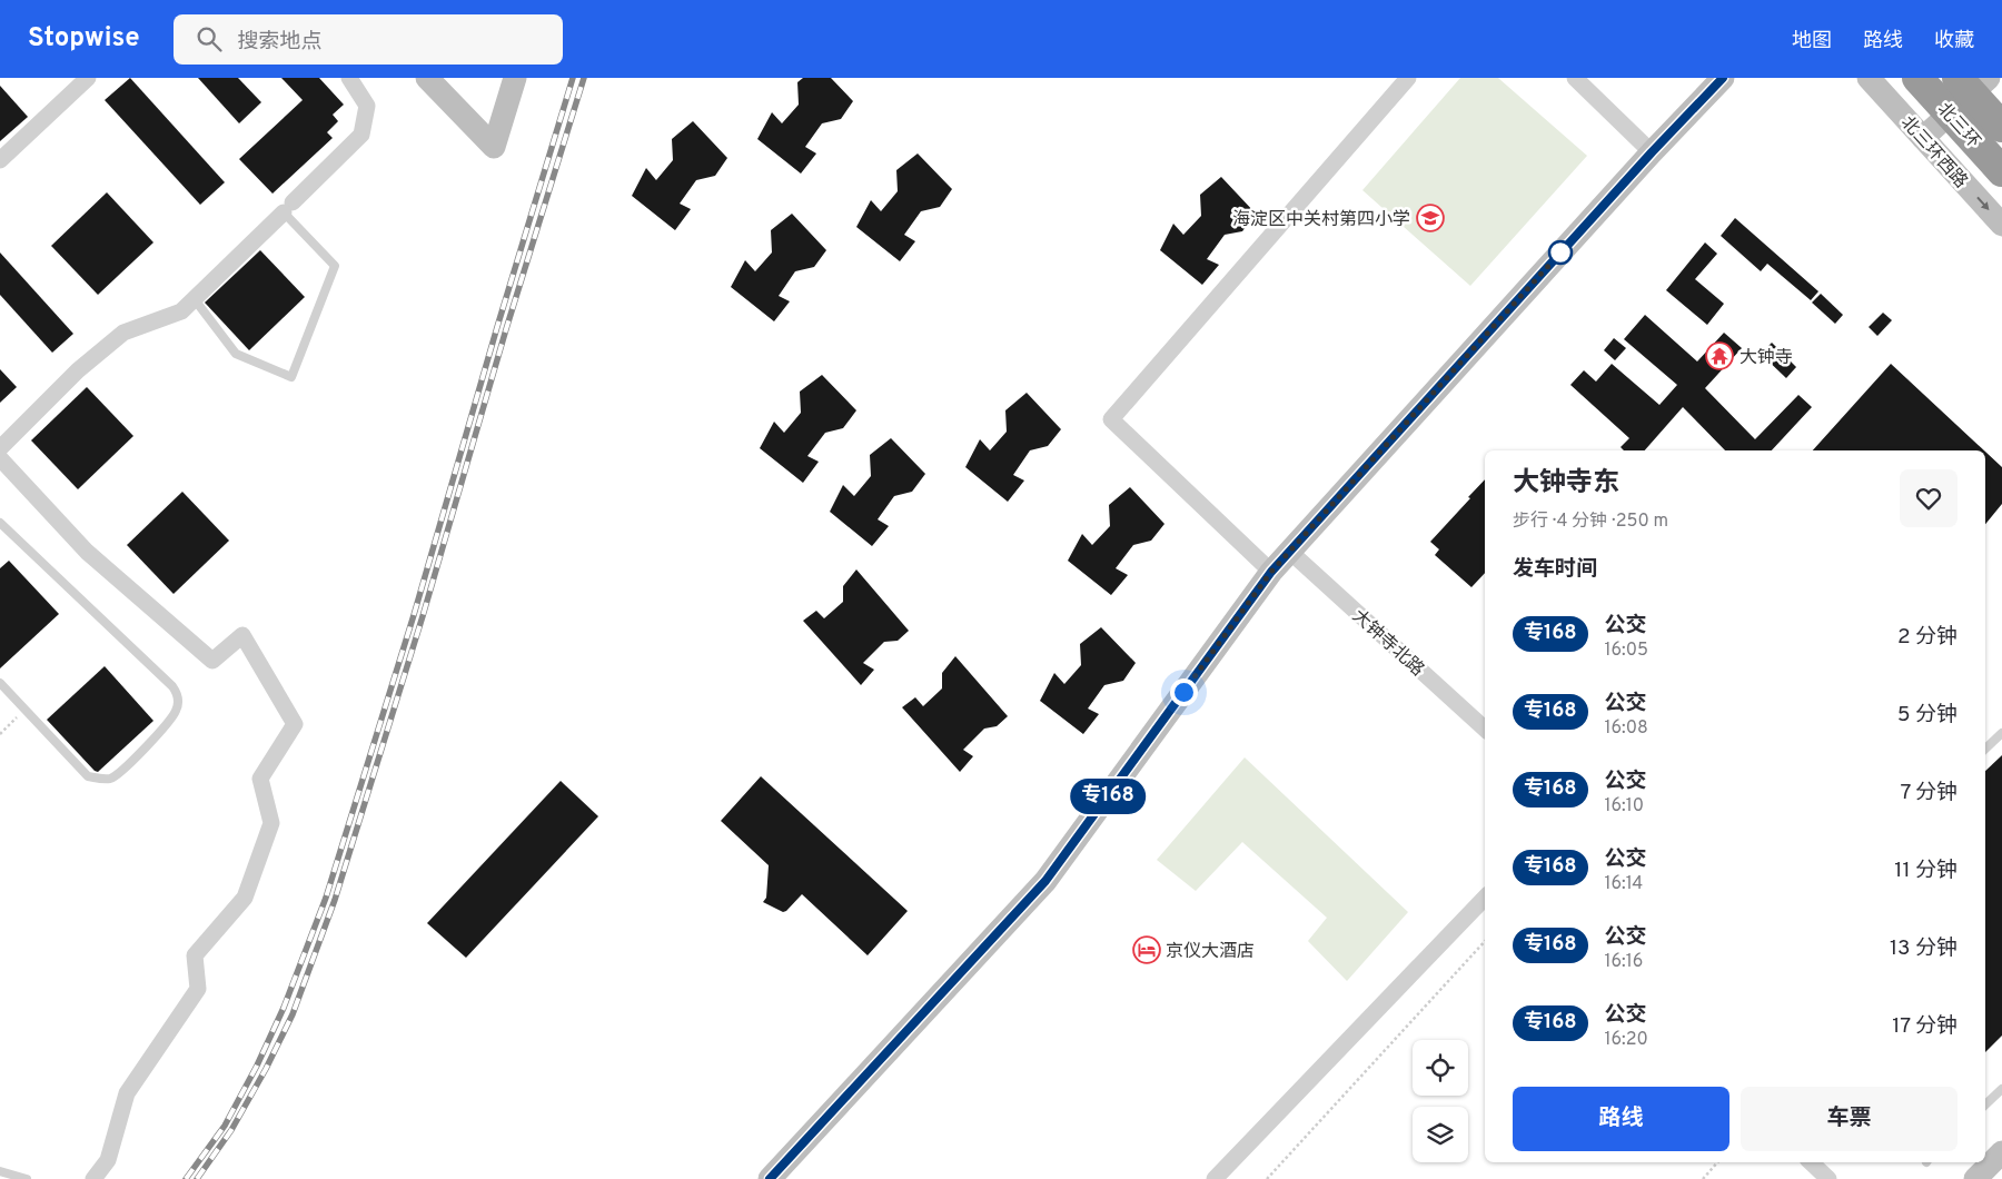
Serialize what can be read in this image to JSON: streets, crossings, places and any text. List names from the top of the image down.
{
  "streets": {
    "highway": ["北三环"],
    "street": ["北三环西路", "大钟寺北路"]
  },
  "one_way": ["北三环西路"],
  "places": {
    "school or university": ["海淀区中关村第四小学"],
    "temple": ["大钟寺"],
    "hotel": ["京仪大酒店"]
  },
  "lines": ["bus line 专168"],
  "page": {
    "header": "Stopwise",
    "search": "搜索地点",
    "nav": ["地图", "路线", "收藏"],
    "on_map": "专168",
    "heading": [
      ["大钟寺东", "步行 · 4 分钟 · 250 m"],
      "发车时间"
    ],
    "list": [
      {
        "mark": "专168",
        "name": "公交",
        "note": "16:05",
        "value": "2 分钟"
      },
      {
        "mark": "专168",
        "name": "公交",
        "note": "16:08",
        "value": "5 分钟"
      },
      {
        "mark": "专168",
        "name": "公交",
        "note": "16:10",
        "value": "7 分钟"
      },
      {
        "mark": "专168",
        "name": "公交",
        "note": "16:14",
        "value": "11 分钟"
      },
      {
        "mark": "专168",
        "name": "公交",
        "note": "16:16",
        "value": "13 分钟"
      },
      {
        "mark": "专168",
        "name": "公交",
        "note": "16:20",
        "value": "17 分钟"
      }
    ],
    "buttons": ["路线", "车票"]
  }
}
